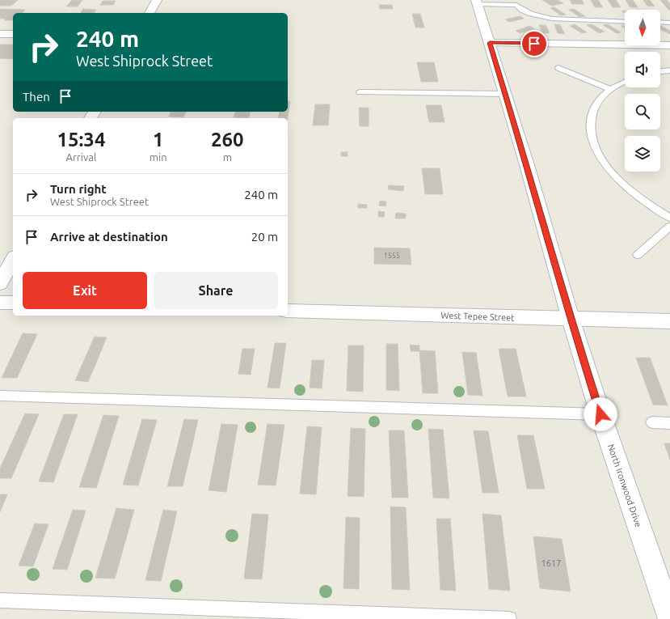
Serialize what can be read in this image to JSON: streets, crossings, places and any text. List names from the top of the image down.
{
  "streets": {
    "street": ["West Tepee Street", "North Ironwood Drive"]
  },
  "crossings": [
    ["West Tepee Street", "North Ironwood Drive"]
  ],
  "house_numbers": ["1555", "1617"],
  "north": "bottom",
  "page": {
    "turn": ["240 m", "West Shiprock Street"],
    "then": "Then",
    "eta": [
      "15:34",
      "Arrival",
      "1",
      "min",
      "260",
      "m"
    ],
    "list": [
      {
        "name": "Turn right",
        "note": "West Shiprock Street",
        "value": "240 m"
      },
      {
        "name": "Arrive at destination",
        "value": "20 m"
      }
    ],
    "buttons": ["Exit", "Share"]
  }
}
